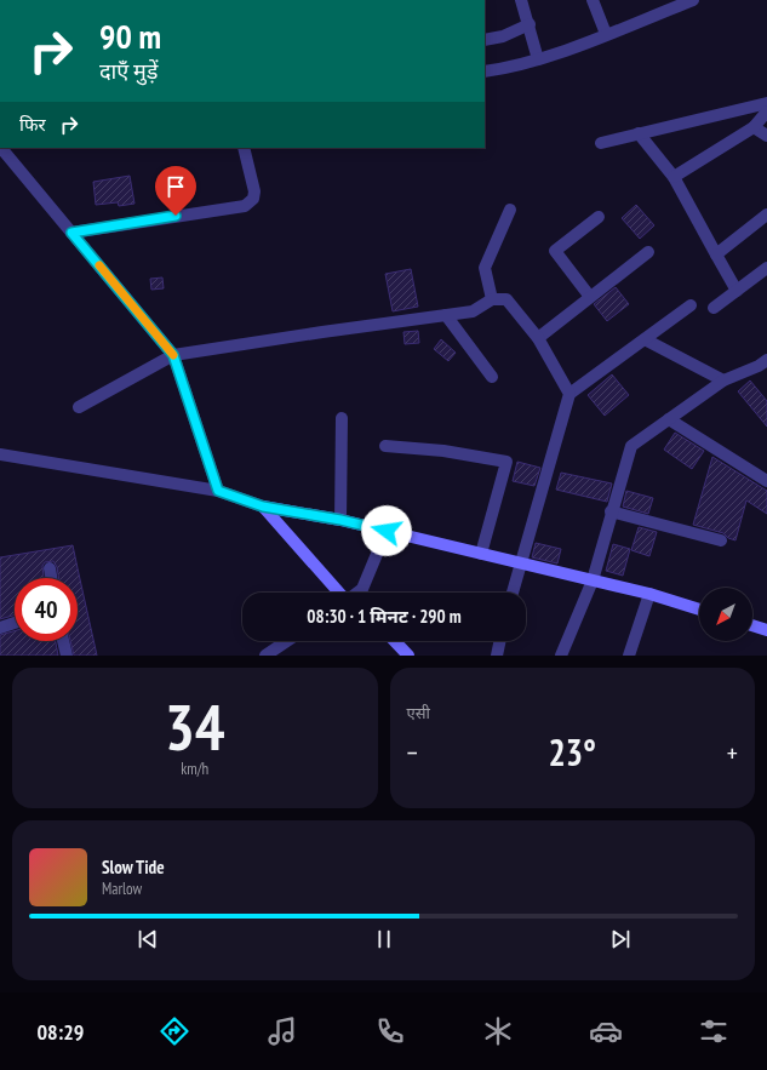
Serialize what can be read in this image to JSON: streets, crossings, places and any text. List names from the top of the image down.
{
  "north": "bottom left",
  "page": {
    "turn": ["90 m", "दाएँ मुड़ें"],
    "then": "फिर",
    "limit": "40",
    "trip": "08:30 · 1 मिनट · 290 m",
    "tile": [
      ["34", "km/h"],
      "एसी"
    ],
    "heat": ["−", "23°", "+"],
    "song": ["Slow Tide", "Marlow"],
    "tabs": "08:29"
  }
}
